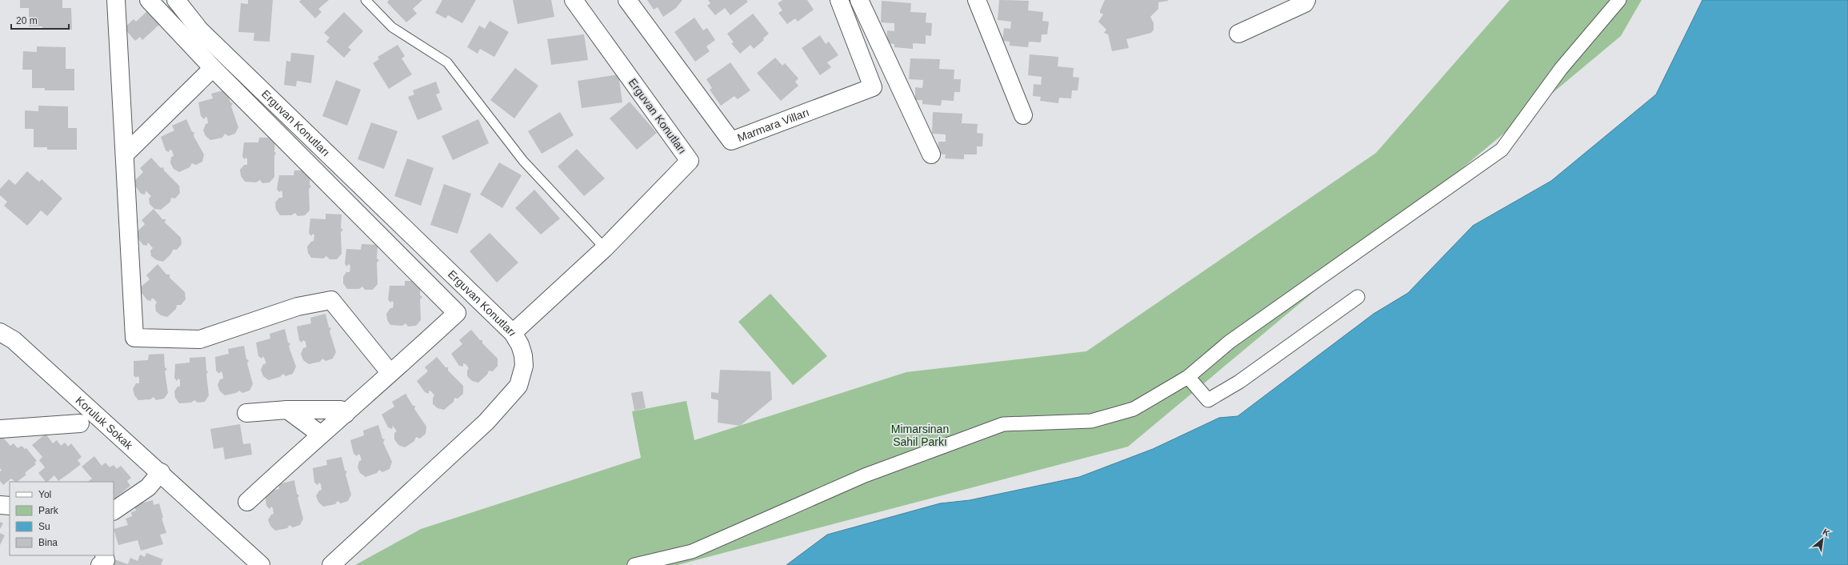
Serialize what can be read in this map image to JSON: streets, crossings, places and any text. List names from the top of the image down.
{
  "streets": {
    "street": ["Erguvan Konutları", "Marmara Vilları", "Koruluk Sokak"]
  },
  "parks": ["Mimarsinan Sahil Parkı"],
  "legend": [
    "Yol",
    "Park",
    "Su",
    "Bina"
  ],
  "scale_bar": "20 m",
  "north": "top right"
}
